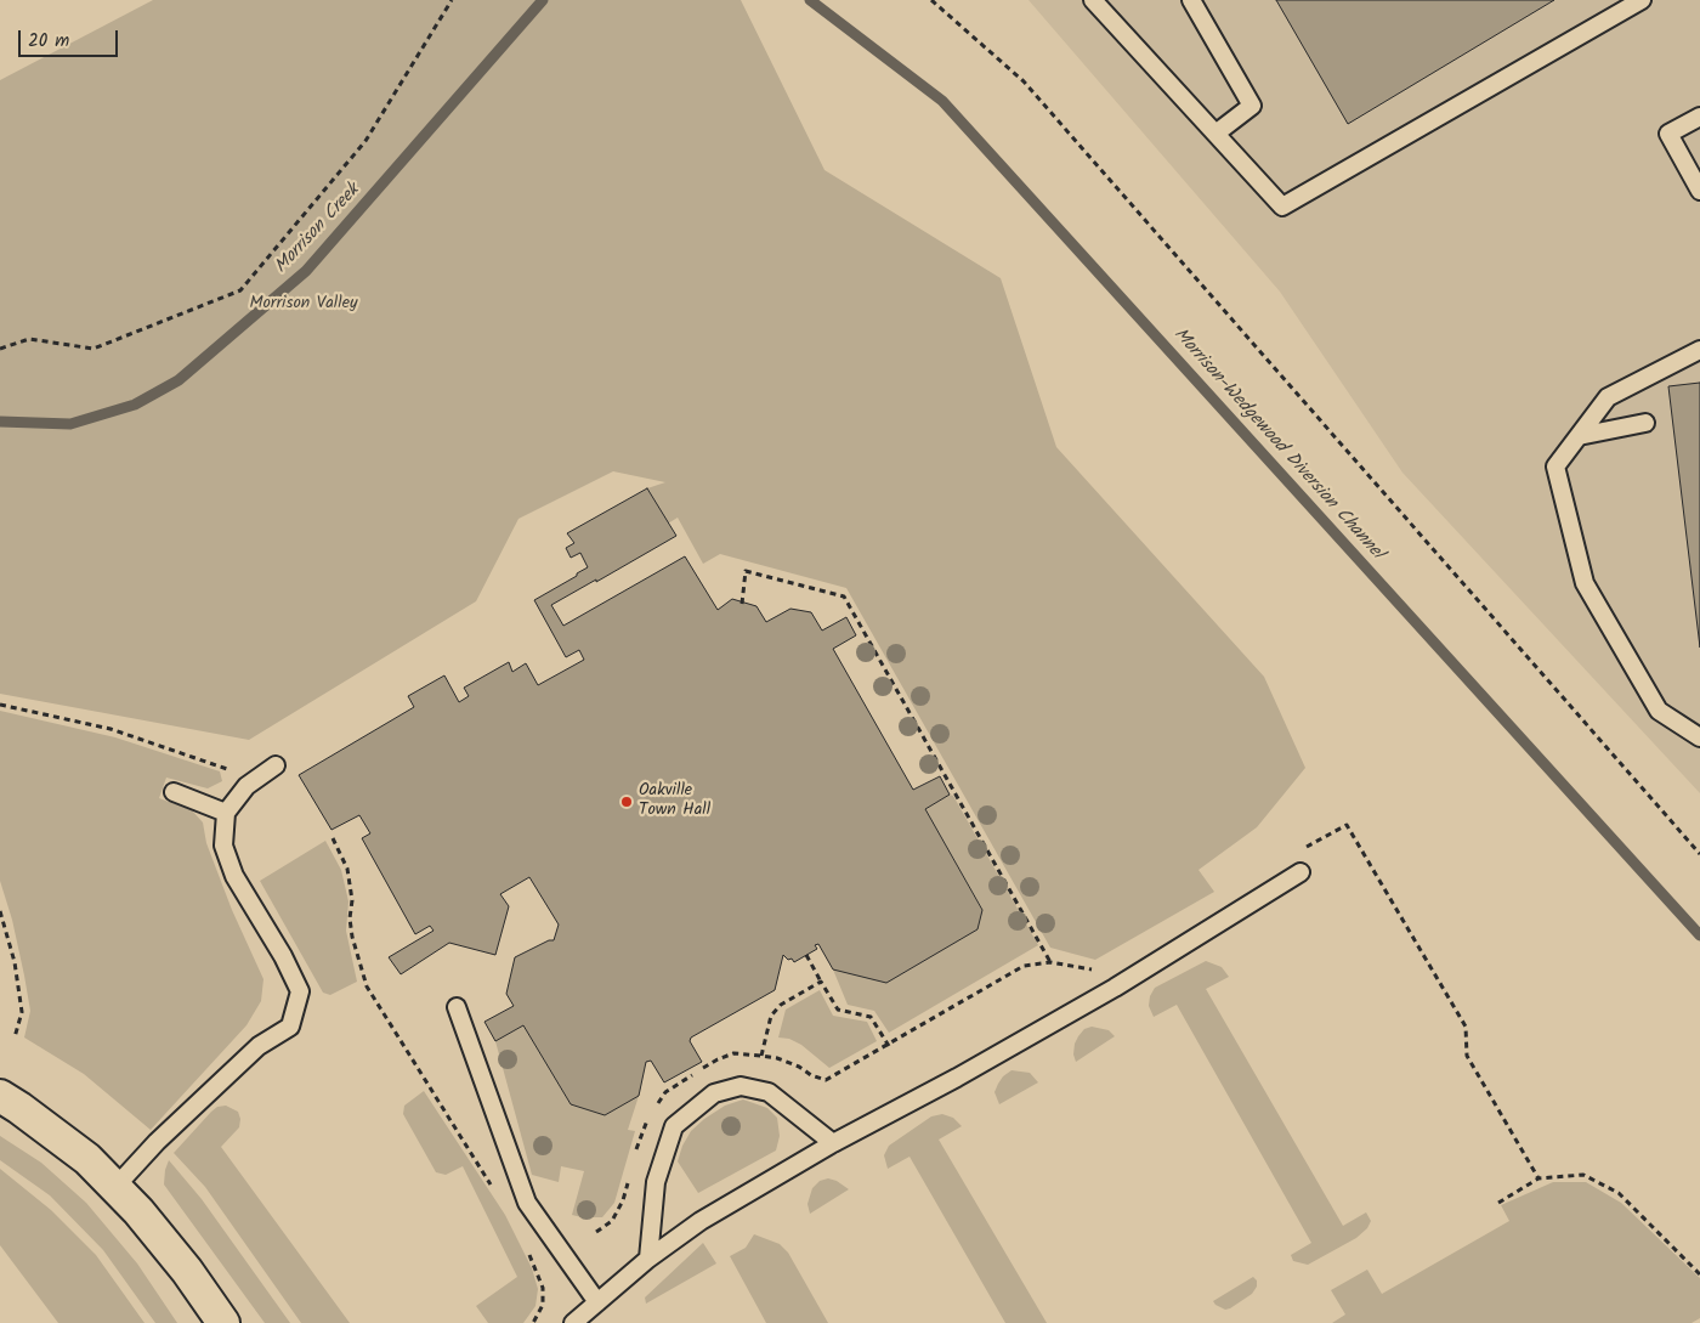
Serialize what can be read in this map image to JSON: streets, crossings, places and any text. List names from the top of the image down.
{
  "water": ["Morrison Creek", "Morrison-Wedgewood Diversion Channel"],
  "parks": ["Morrison Valley"],
  "places": ["Oakville Town Hall"],
  "scale_bar": "20 m"
}
